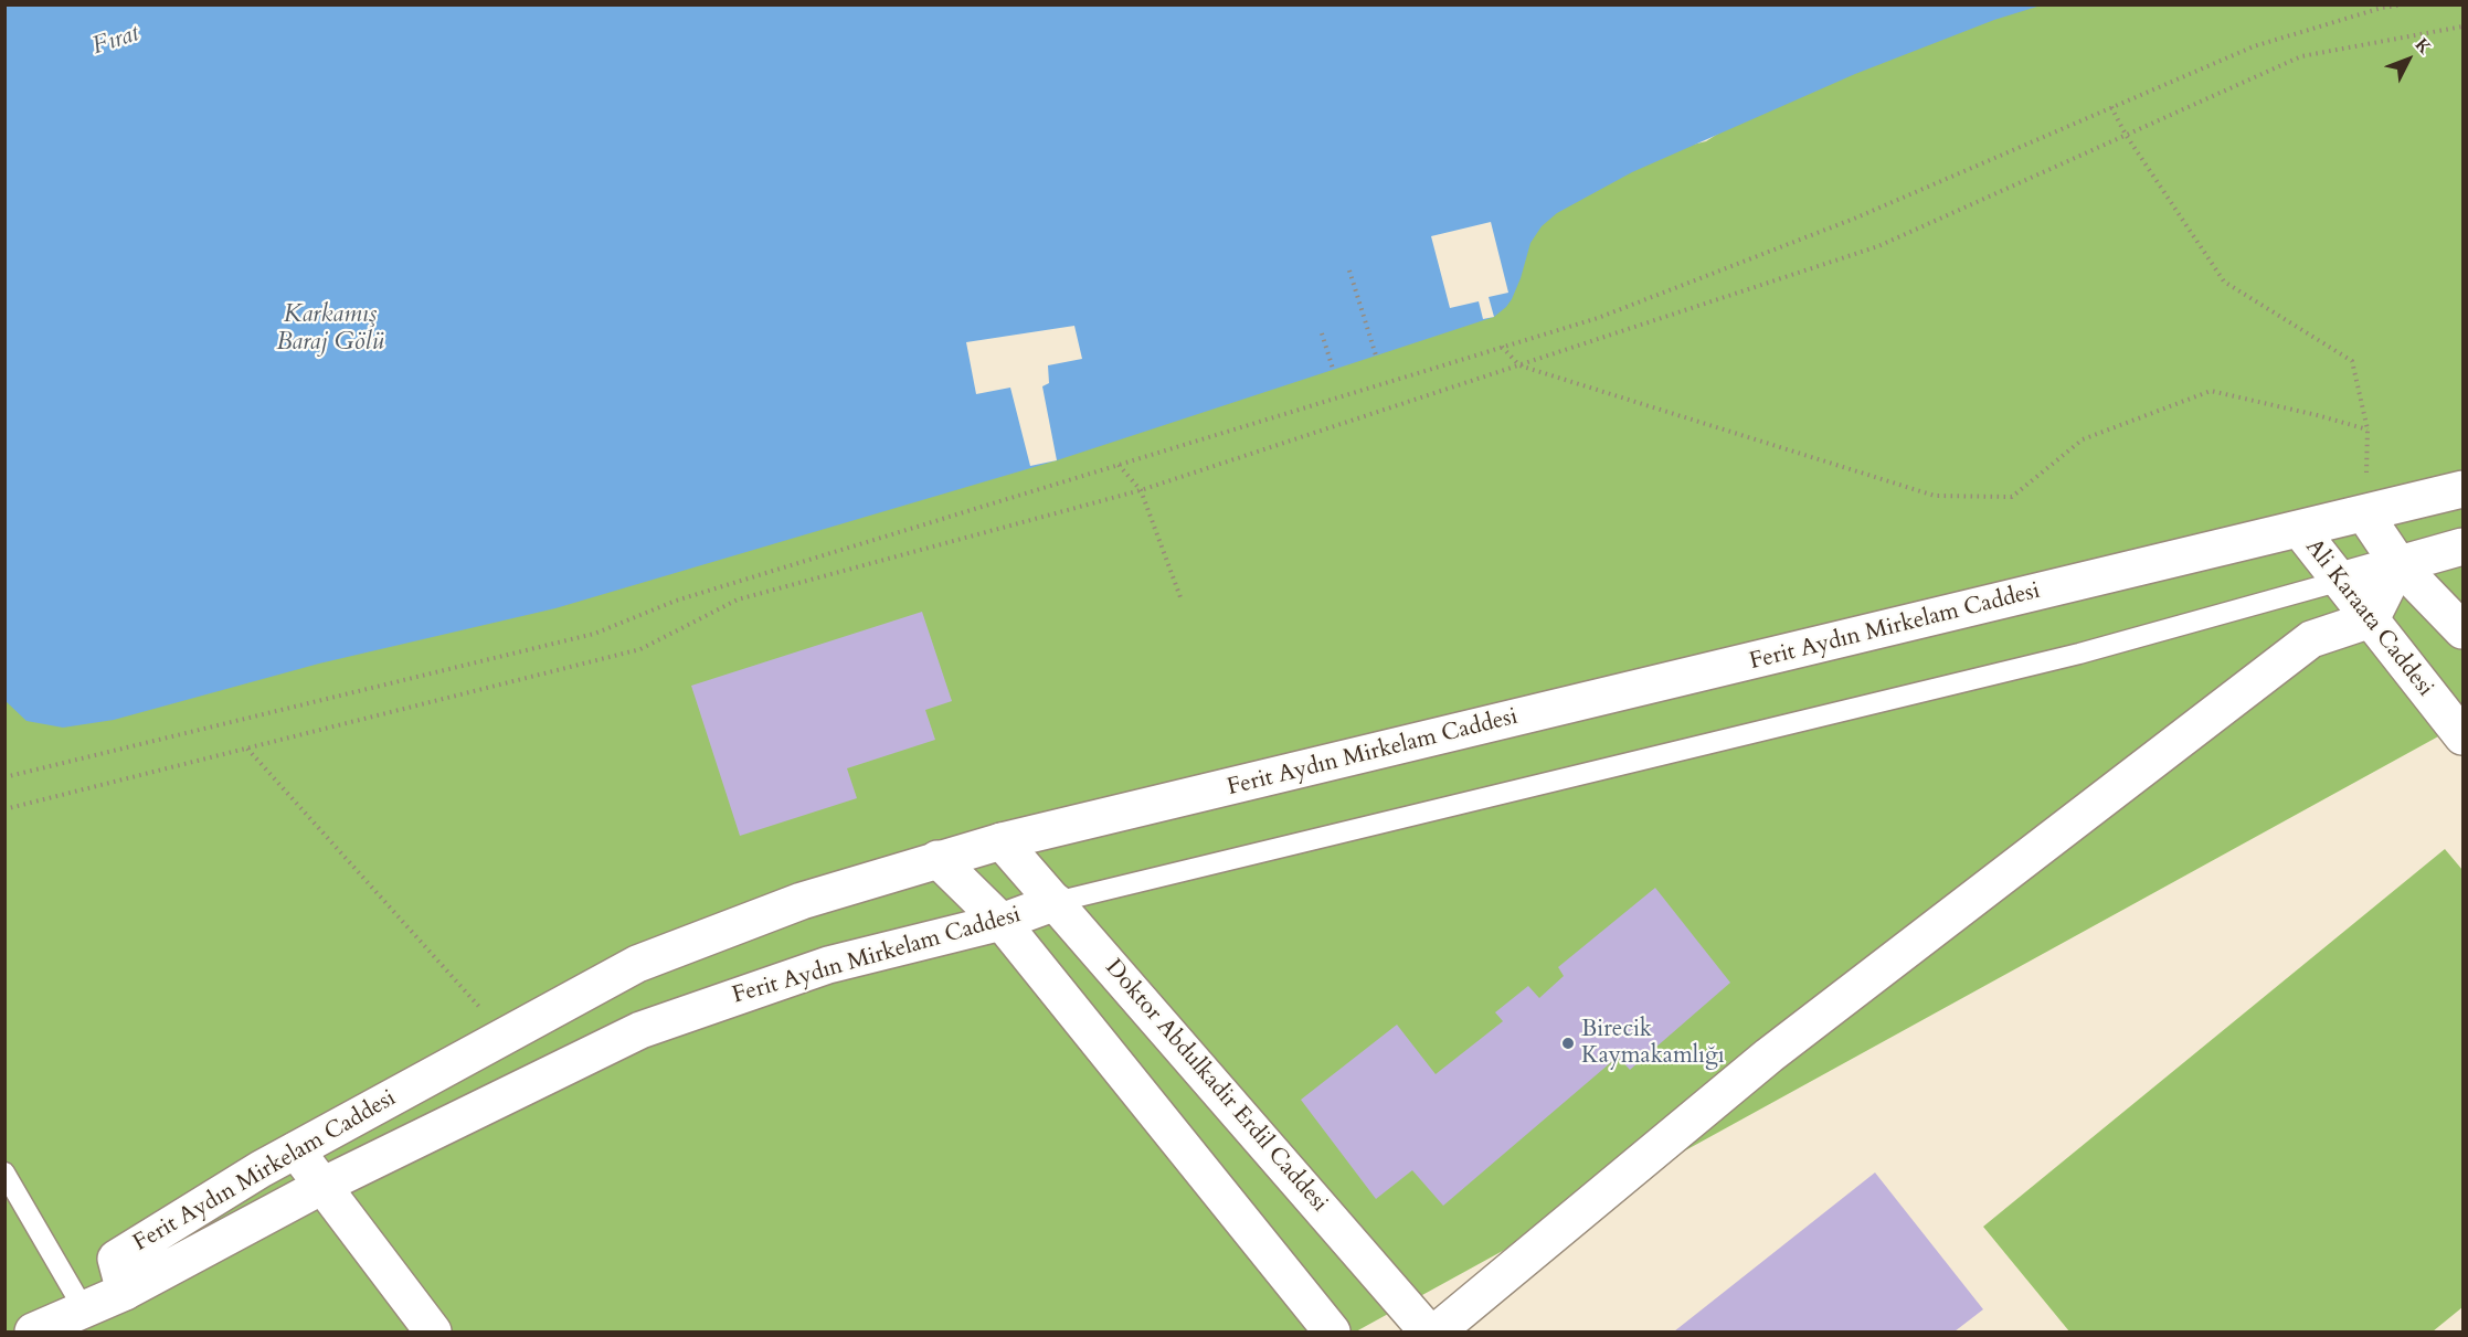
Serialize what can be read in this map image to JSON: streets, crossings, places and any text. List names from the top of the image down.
{
  "streets": {
    "street": ["Ali Karaata Caddesi", "Ferit Aydın Mirkelam Caddesi", "Doktor Abdulkadir Erdil Caddesi"]
  },
  "crossings": [
    ["Ali Karaata Caddesi", "Ferit Aydın Mirkelam Caddesi"],
    ["Ferit Aydın Mirkelam Caddesi", "Doktor Abdulkadir Erdil Caddesi"]
  ],
  "water": ["Fırat", "Karkamış Baraj Gölü"],
  "places": ["Birecik Kaymakamlığı"],
  "north": "top right"
}
